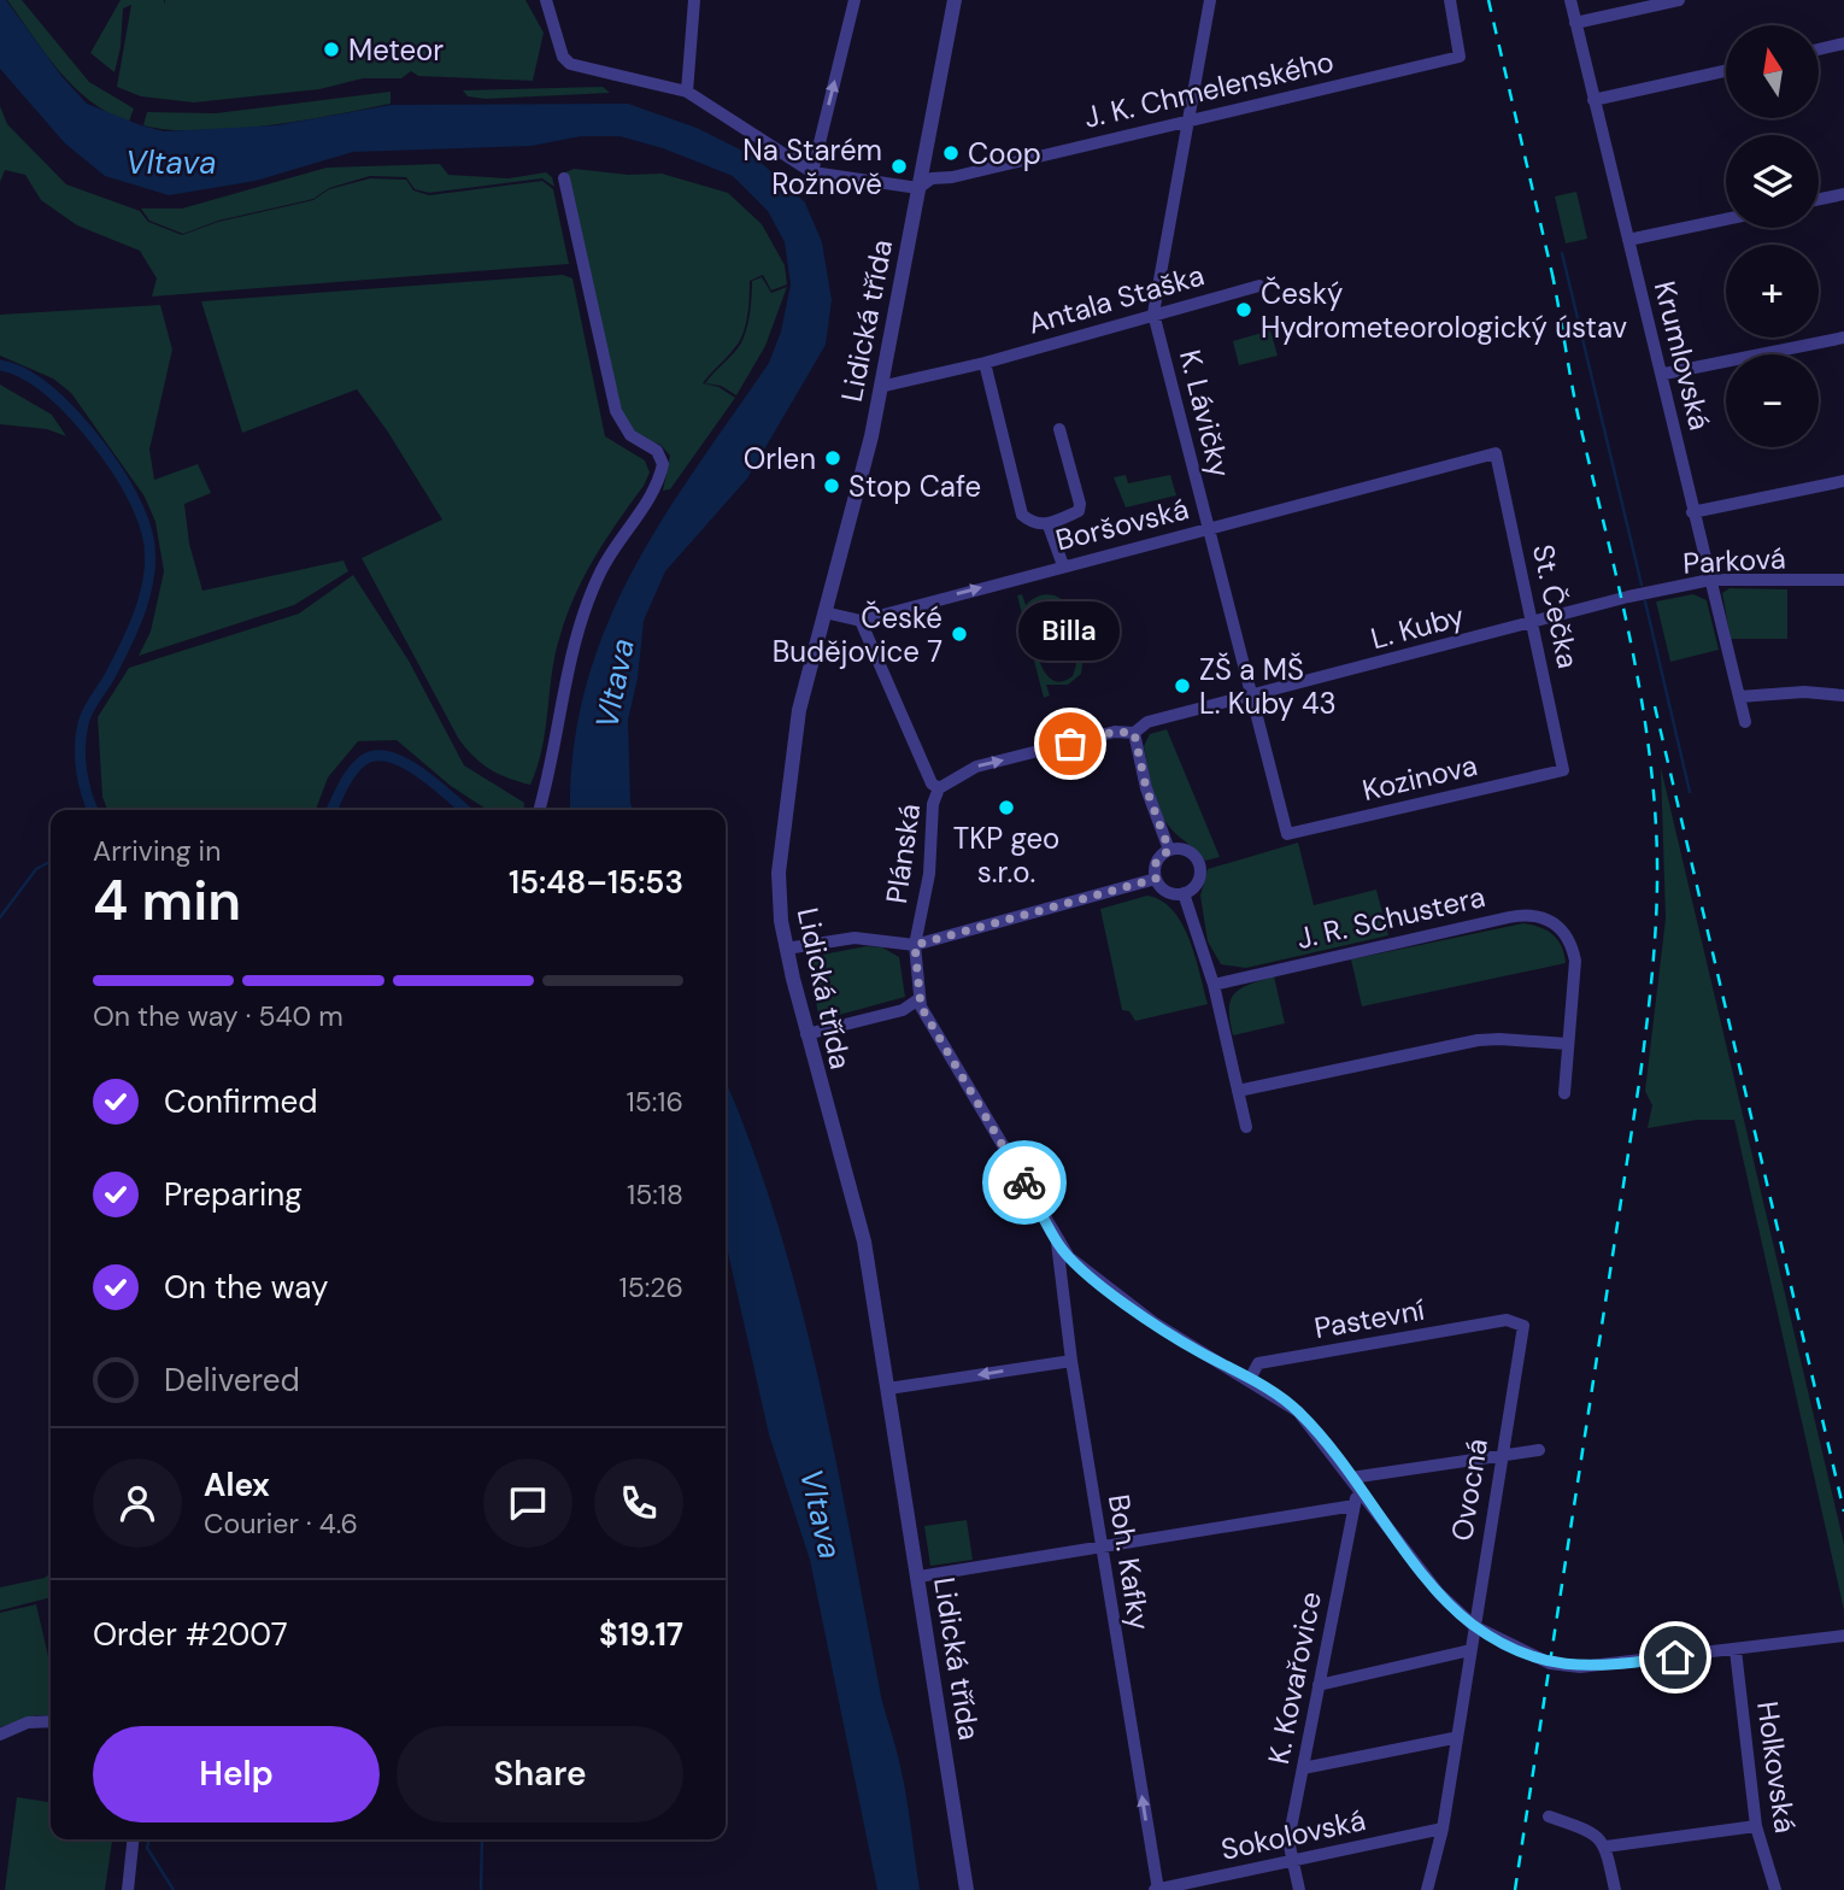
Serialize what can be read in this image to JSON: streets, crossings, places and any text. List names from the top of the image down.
{
  "streets": {
    "street": [
      "J. K. Chmelenského",
      "Antala Staška",
      "Lidická třída",
      "Krumlovská",
      "K. Lávičky",
      "Boršovská",
      "Parková",
      "St. Čečka",
      "L. Kuby",
      "Kozinova",
      "Plánská",
      "J. R. Schustera",
      "Pastevní",
      "Ovocná",
      "Boh. Kafky",
      "K. Kovařovice",
      "Holkovská",
      "Sokolovská"
    ]
  },
  "crossings": [
    ["J. K. Chmelenského", "Lidická třída"],
    ["J. K. Chmelenského", "K. Lávičky"],
    ["Antala Staška", "Lidická třída"],
    ["Antala Staška", "K. Lávičky"],
    ["Krumlovská", "Parková"],
    ["K. Lávičky", "Boršovská"],
    ["K. Lávičky", "L. Kuby"],
    ["K. Lávičky", "Kozinova"],
    ["Boršovská", "St. Čečka"],
    ["Boršovská", "Plánská"],
    ["Parková", "L. Kuby"],
    ["St. Čečka", "L. Kuby"],
    ["St. Čečka", "Kozinova"],
    ["L. Kuby", "Plánská"],
    ["Pastevní", "Ovocná"],
    ["Ovocná", "Sokolovská"],
    ["Boh. Kafky", "Sokolovská"],
    ["K. Kovařovice", "Sokolovská"]
  ],
  "one_way": ["Boh. Kafky"],
  "water": ["Vltava"],
  "places": [
    "Meteor",
    "Coop",
    "Na Starém Rožnově",
    "Český Hydrometeorologický ústav",
    "Orlen",
    "Stop Cafe",
    "České Budějovice 7",
    "ZŠ a MŠ L. Kuby 43",
    "Billa",
    "TKP geo s.r.o."
  ],
  "north": "top",
  "page": {
    "map_buttons": ["+", "−"],
    "bubble": "Billa",
    "heading": ["4 min", "Arriving in", "15:48–15:53"],
    "panel": [
      "Alex",
      "Courier · 4.6",
      "Order #2007",
      "$19.17"
    ],
    "bar": "On the way · 540 m",
    "list": [
      ["Confirmed", "15:16"],
      ["Preparing", "15:18"],
      ["On the way", "15:26"],
      "Delivered"
    ],
    "buttons": ["Help", "Share"]
  }
}
